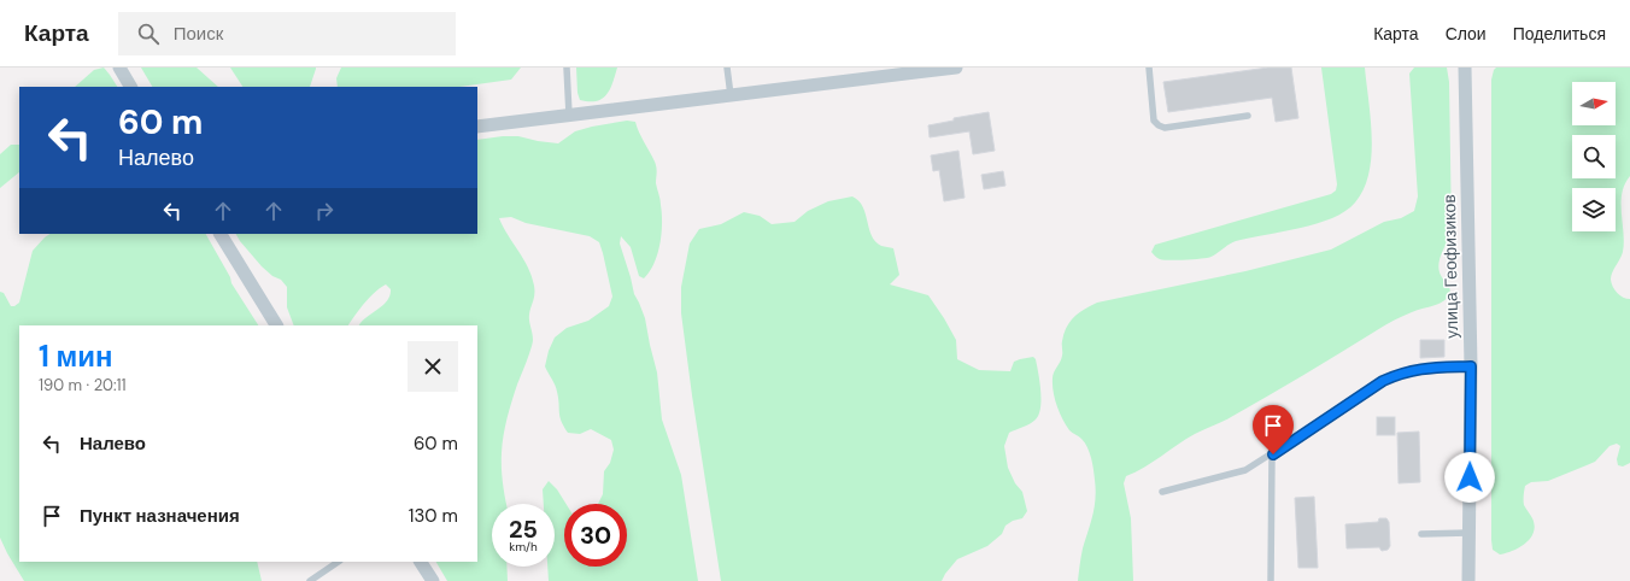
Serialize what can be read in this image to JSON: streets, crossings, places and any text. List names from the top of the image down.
{
  "streets": {
    "street": ["улица Геофизиков"]
  },
  "north": "right",
  "page": {
    "header": "Карта",
    "search": "Поиск",
    "nav": ["Карта", "Слои", "Поделиться"],
    "turn": ["60 m", "Налево"],
    "heading": ["1 мин", "190 m · 20:11"],
    "list": [
      {
        "name": "Налево",
        "value": "60 m"
      },
      {
        "name": "Пункт назначения",
        "value": "130 m"
      }
    ],
    "speed": "25 km/h",
    "limit": "30"
  }
}
